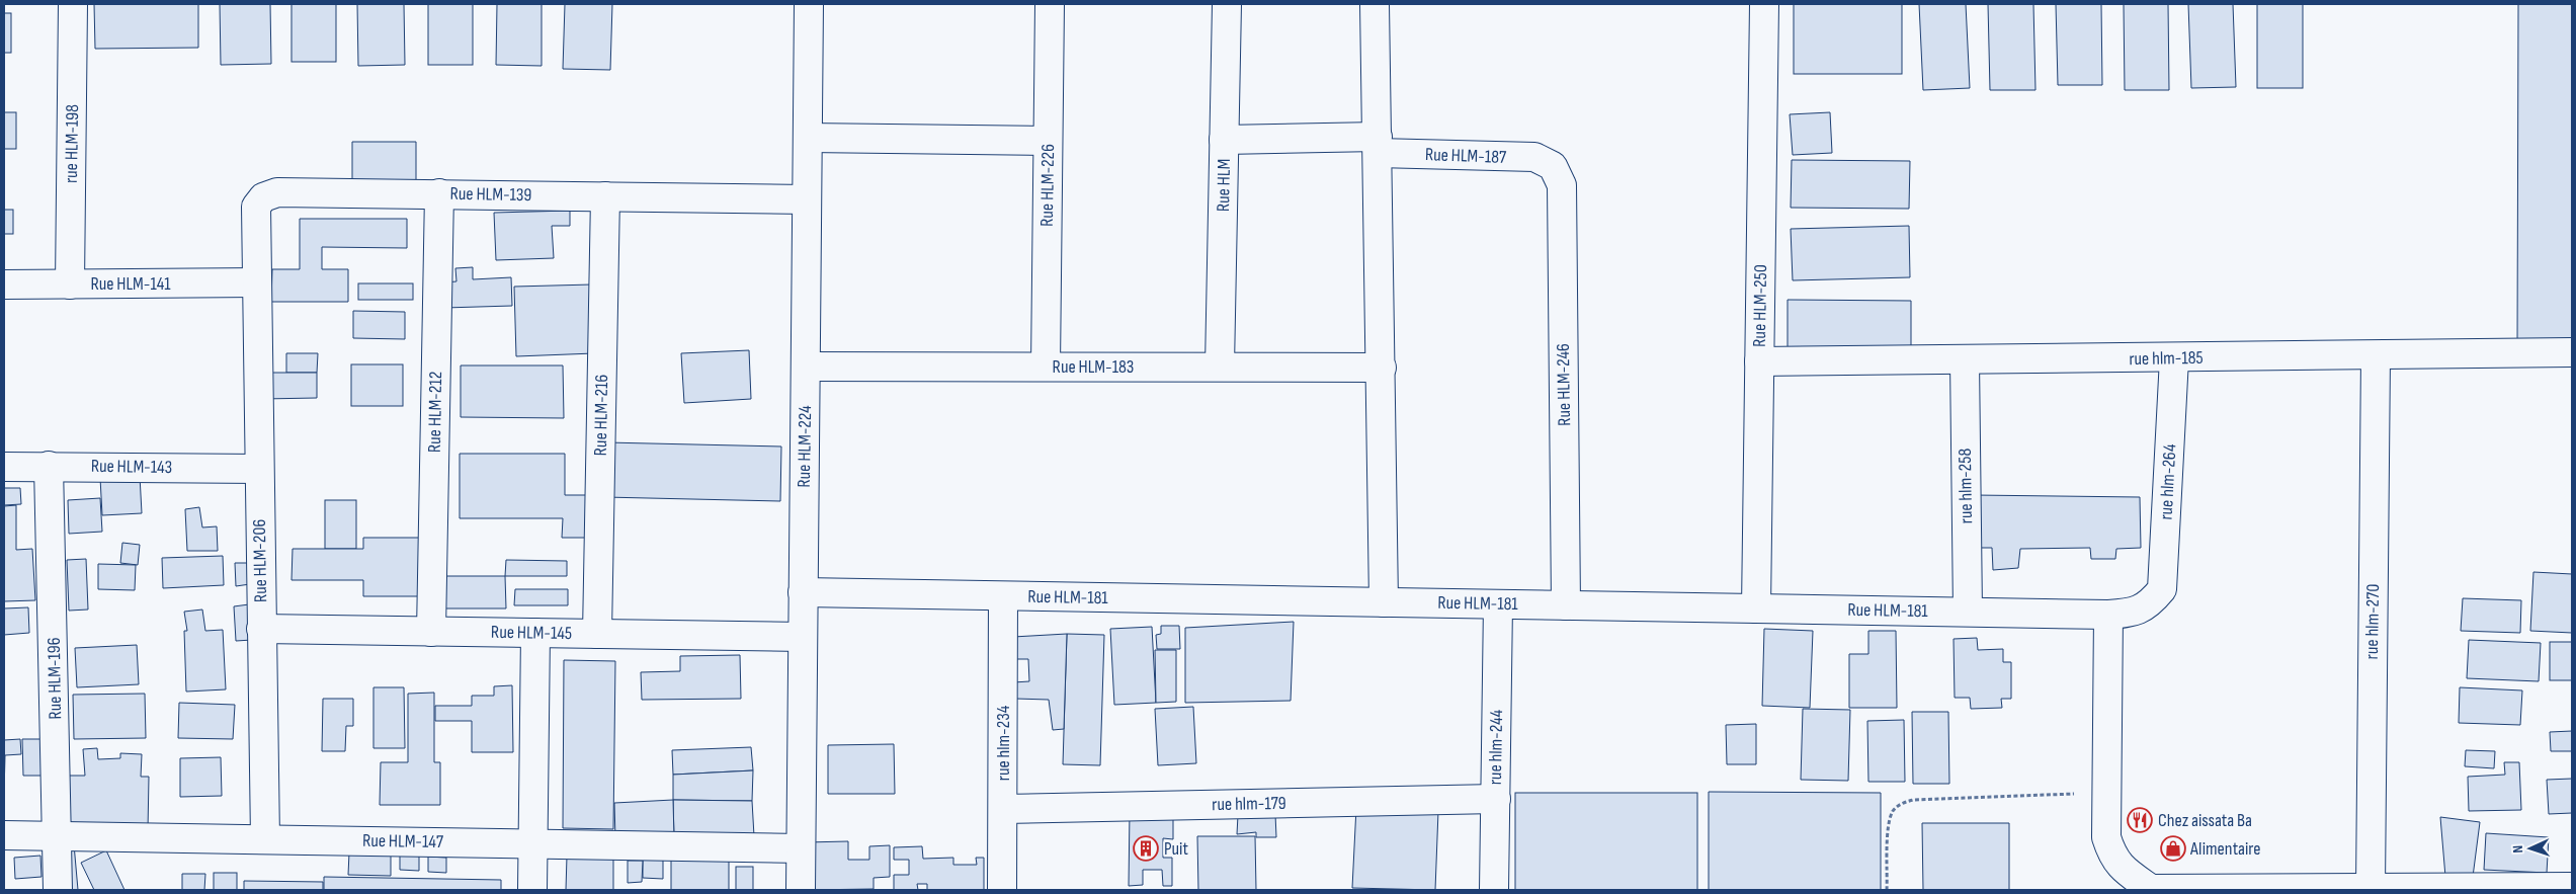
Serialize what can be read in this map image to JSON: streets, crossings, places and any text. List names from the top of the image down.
{
  "streets": {
    "street": [
      "rue HLM-198",
      "Rue HLM-187",
      "Rue HLM-226",
      "Rue HLM",
      "Rue HLM-139",
      "Rue HLM-141",
      "Rue HLM-250",
      "rue hlm-185",
      "Rue HLM-183",
      "Rue HLM-246",
      "Rue HLM-212",
      "Rue HLM-216",
      "Rue HLM-224",
      "Rue HLM-143",
      "rue hlm-264",
      "rue hlm-258",
      "Rue HLM-206",
      "Rue HLM-181",
      "rue hlm-270",
      "Rue HLM-145",
      "Rue HLM-196",
      "rue hlm-234",
      "rue hlm-244",
      "rue hlm-179",
      "Rue HLM-147"
    ]
  },
  "crossings": [
    ["rue HLM-198", "Rue HLM-141"],
    ["Rue HLM-187", "Rue HLM"],
    ["Rue HLM-187", "Rue HLM-246"],
    ["Rue HLM-226", "Rue HLM-183"],
    ["Rue HLM", "Rue HLM-183"],
    ["Rue HLM-139", "Rue HLM-141"],
    ["Rue HLM-139", "Rue HLM-212"],
    ["Rue HLM-139", "Rue HLM-216"],
    ["Rue HLM-139", "Rue HLM-224"],
    ["Rue HLM-139", "Rue HLM-206"],
    ["Rue HLM-141", "Rue HLM-206"],
    ["Rue HLM-250", "rue hlm-185"],
    ["Rue HLM-250", "Rue HLM-181"],
    ["rue hlm-185", "rue hlm-264"],
    ["rue hlm-185", "rue hlm-258"],
    ["rue hlm-185", "rue hlm-270"],
    ["Rue HLM-183", "Rue HLM-224"],
    ["Rue HLM-246", "Rue HLM-181"],
    ["Rue HLM-212", "Rue HLM-145"],
    ["Rue HLM-216", "Rue HLM-145"],
    ["Rue HLM-224", "Rue HLM-181"],
    ["Rue HLM-224", "Rue HLM-145"],
    ["Rue HLM-224", "Rue HLM-147"],
    ["Rue HLM-143", "Rue HLM-206"],
    ["Rue HLM-143", "Rue HLM-196"],
    ["rue hlm-264", "Rue HLM-181"],
    ["rue hlm-258", "Rue HLM-181"],
    ["Rue HLM-206", "Rue HLM-145"],
    ["Rue HLM-206", "Rue HLM-147"],
    ["Rue HLM-181", "rue hlm-234"],
    ["Rue HLM-181", "rue hlm-244"],
    ["Rue HLM-196", "Rue HLM-147"],
    ["rue hlm-234", "rue hlm-179"],
    ["rue hlm-244", "rue hlm-179"]
  ],
  "places": {
    "restaurant": ["Chez aissata Ba"],
    "building": ["Puit"],
    "shop": ["Alimentaire"]
  },
  "north": "left"
}
